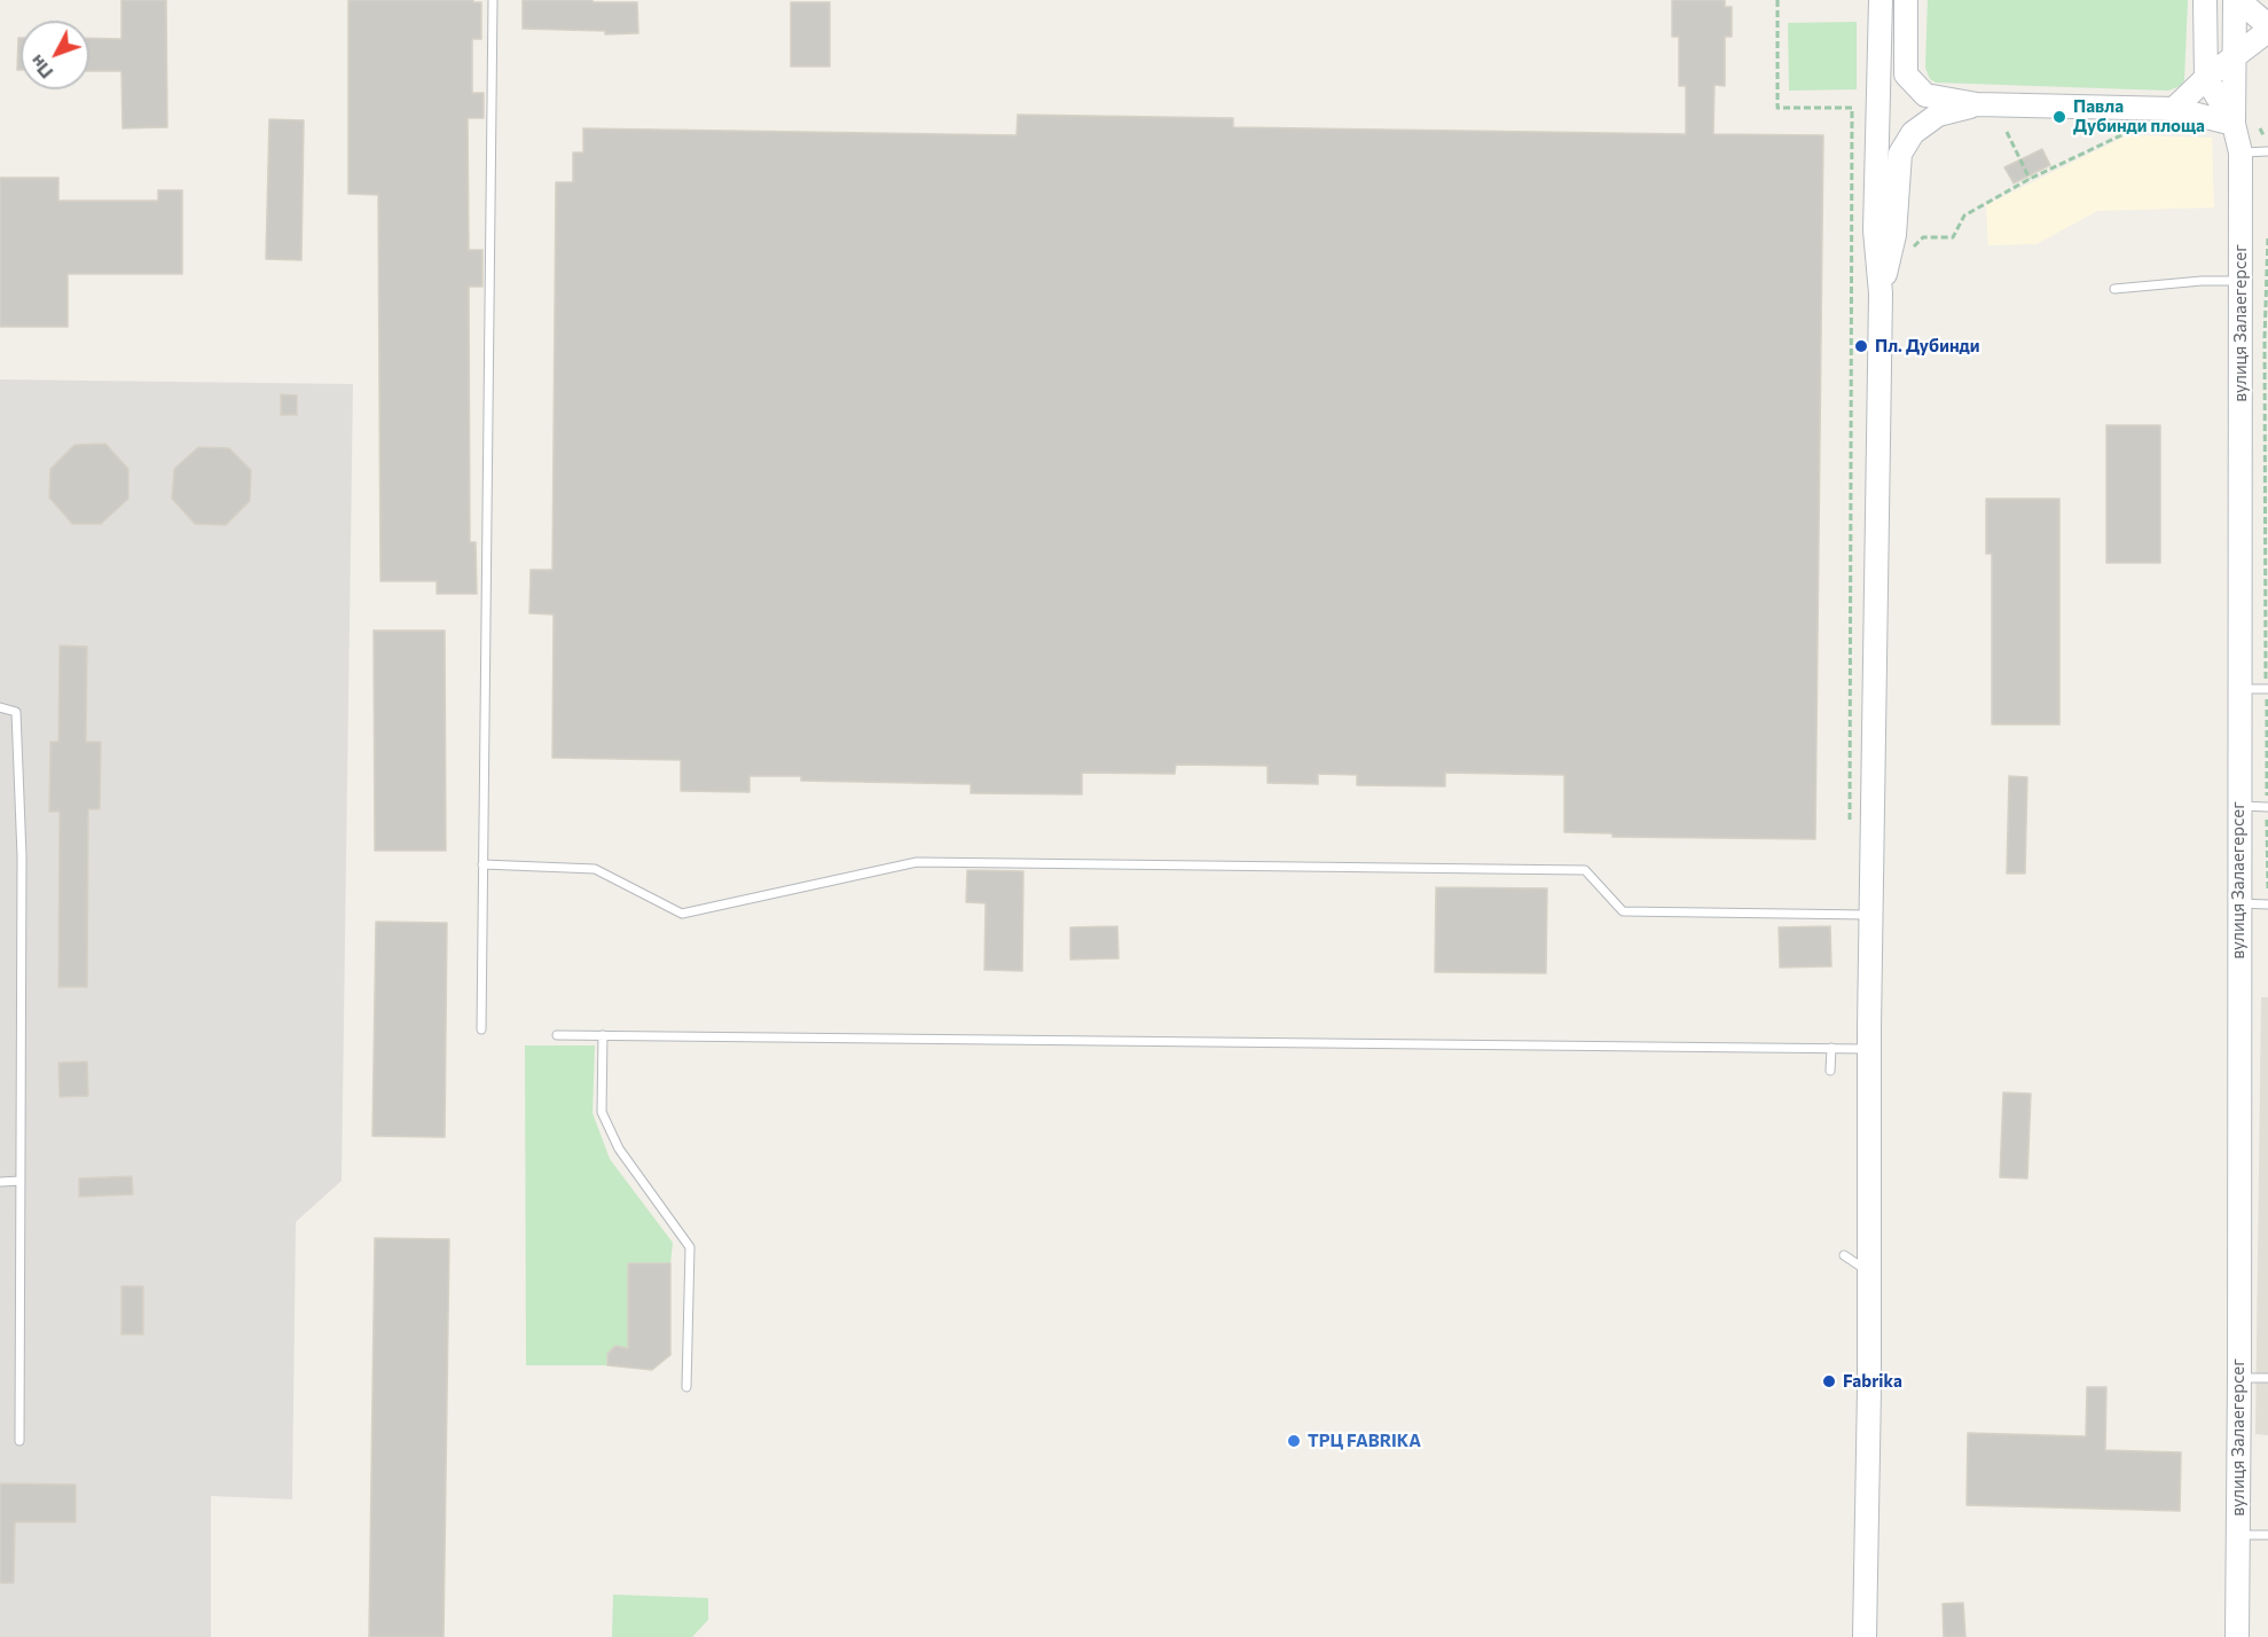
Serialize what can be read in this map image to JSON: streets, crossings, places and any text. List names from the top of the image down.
{
  "streets": {
    "main road": ["вулиця Залаегерсег"]
  },
  "places": [
    "Павла Дубинди площа",
    "Пл. Дубинди",
    "Fabrika",
    "ТРЦ FABRIKA"
  ],
  "north": "bottom left"
}
